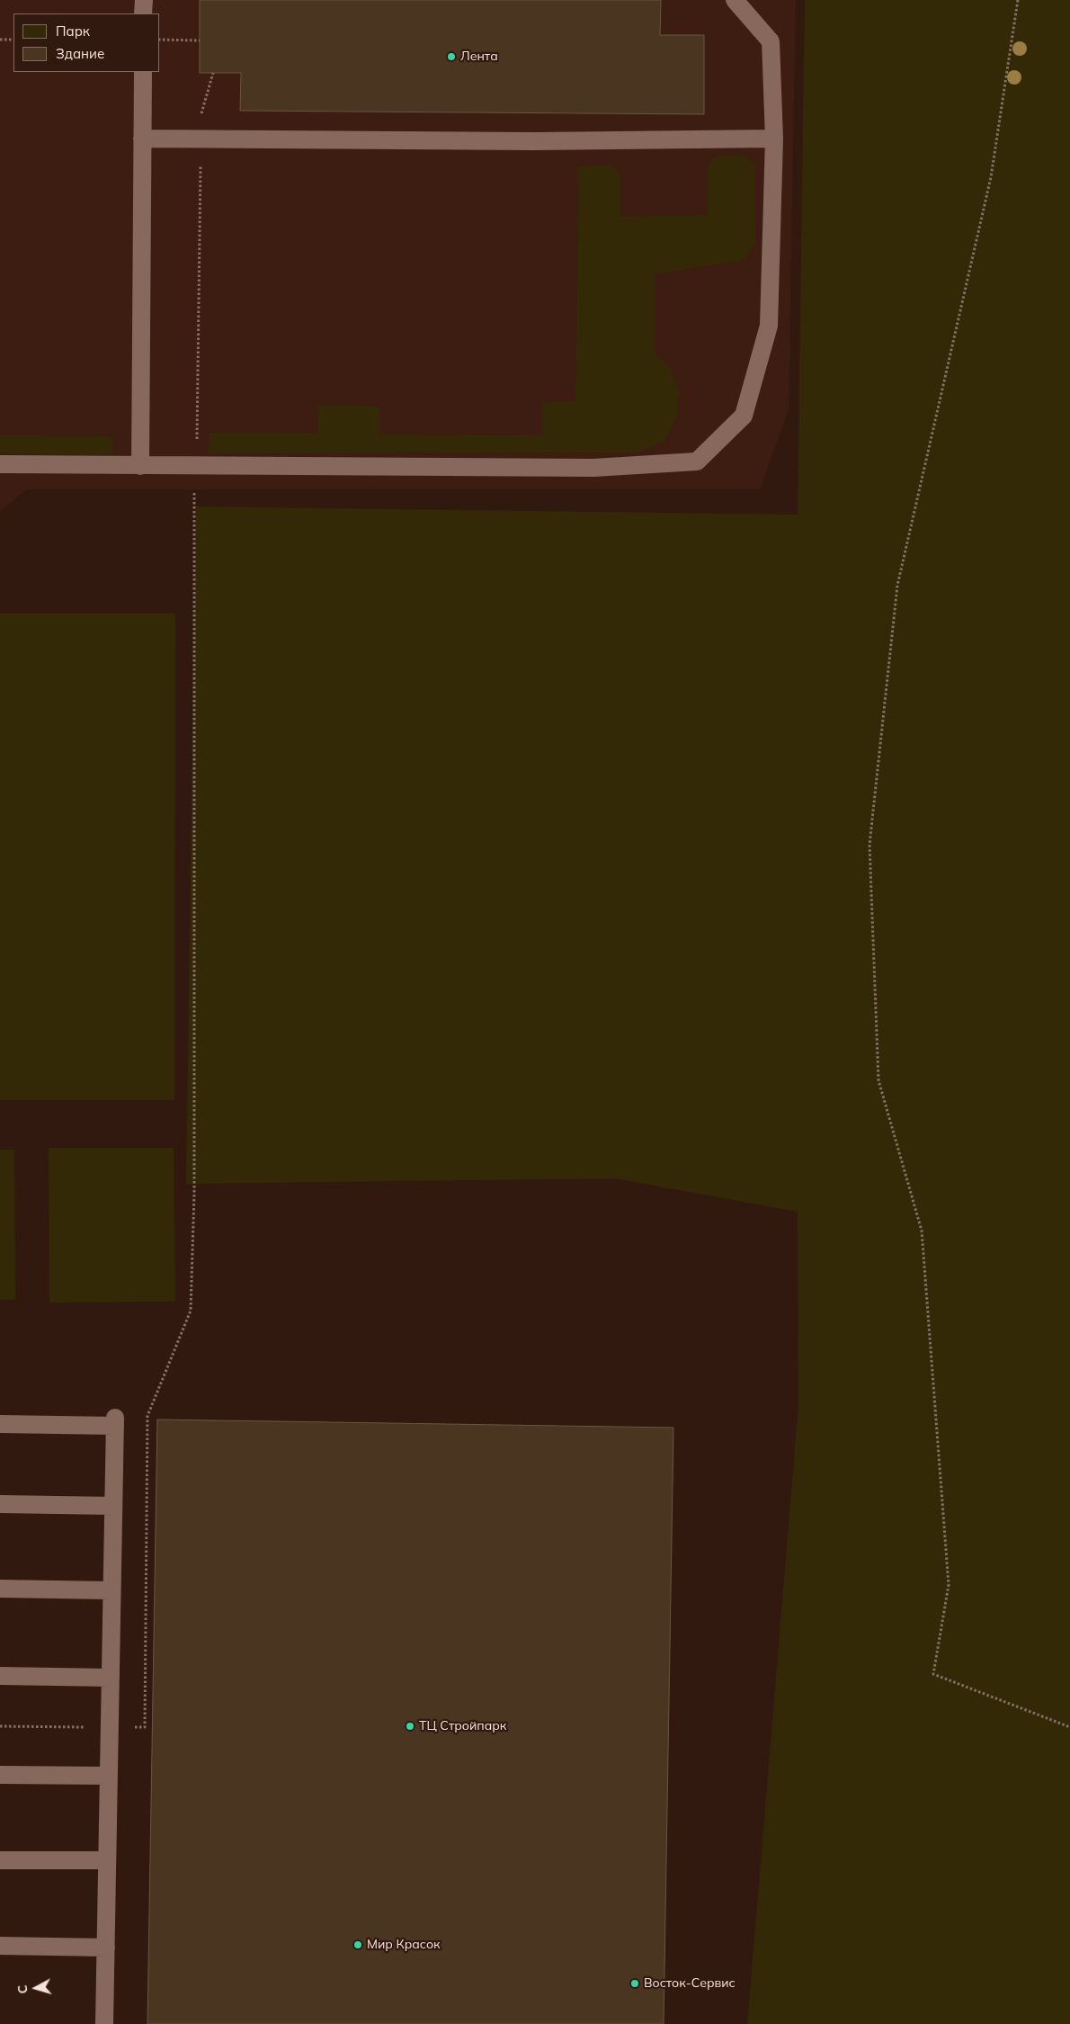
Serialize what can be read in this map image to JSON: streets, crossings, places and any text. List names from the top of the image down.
{
  "places": [
    "Лента",
    "ТЦ Стройпарк",
    "Мир Красок",
    "Восток-Сервис"
  ],
  "legend": ["Парк", "Здание"],
  "north": "left"
}
